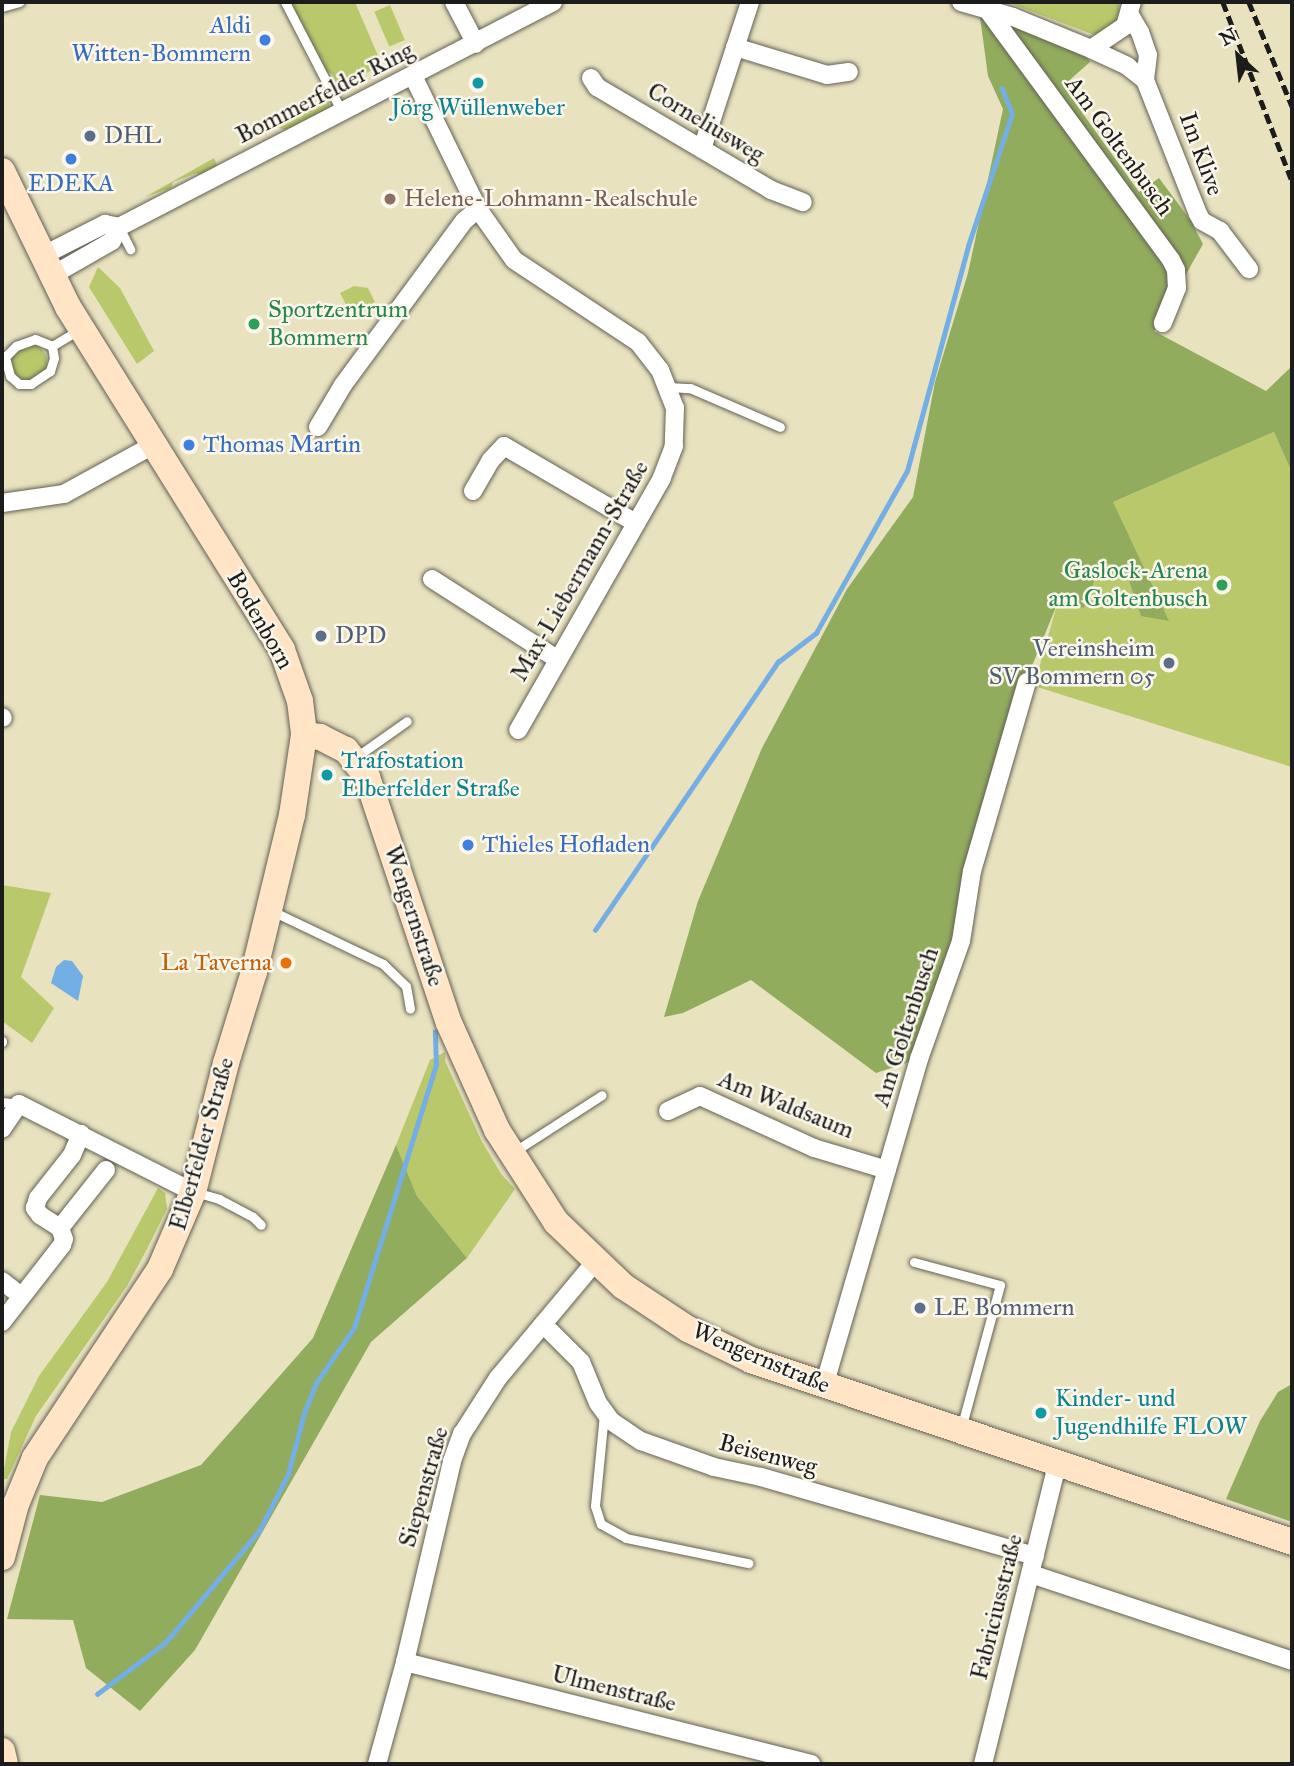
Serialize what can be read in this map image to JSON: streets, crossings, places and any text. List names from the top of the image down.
{
  "streets": {
    "main road": ["Bodenborn", "Wengernstraße", "Elberfelder Straße"],
    "street": [
      "Bommerfelder Ring",
      "Corneliusweg",
      "Am Goltenbusch",
      "Im Klive",
      "Max-Liebermann-Straße",
      "Am Waldsaum",
      "Beisenweg",
      "Siepenstraße",
      "Fabriciusstraße",
      "Ulmenstraße"
    ]
  },
  "crossings": [
    ["Bommerfelder Ring", "Max-Liebermann-Straße"],
    ["Bommerfelder Ring", "Bodenborn"],
    ["Am Goltenbusch", "Wengernstraße"],
    ["Am Goltenbusch", "Am Waldsaum"],
    ["Bodenborn", "Wengernstraße"],
    ["Bodenborn", "Elberfelder Straße"],
    ["Wengernstraße", "Elberfelder Straße"],
    ["Wengernstraße", "Siepenstraße"],
    ["Wengernstraße", "Fabriciusstraße"],
    ["Beisenweg", "Siepenstraße"],
    ["Beisenweg", "Fabriciusstraße"],
    ["Siepenstraße", "Ulmenstraße"]
  ],
  "places": [
    "Aldi Witten-Bommern",
    "Jörg Wüllenweber",
    "DHL",
    "EDEKA",
    "Helene-Lohmann-Realschule",
    "Sportzentrum Bommern",
    "Thomas Martin",
    "Gaslock-Arena am Goltenbusch",
    "DPD",
    "Vereinsheim SV Bommern 05",
    "Trafostation Elberfelder Straße",
    "Thieles Hofladen",
    "La Taverna",
    "LE Bommern",
    "Kinder- und Jugendhilfe FLOW"
  ],
  "north": "top left"
}
